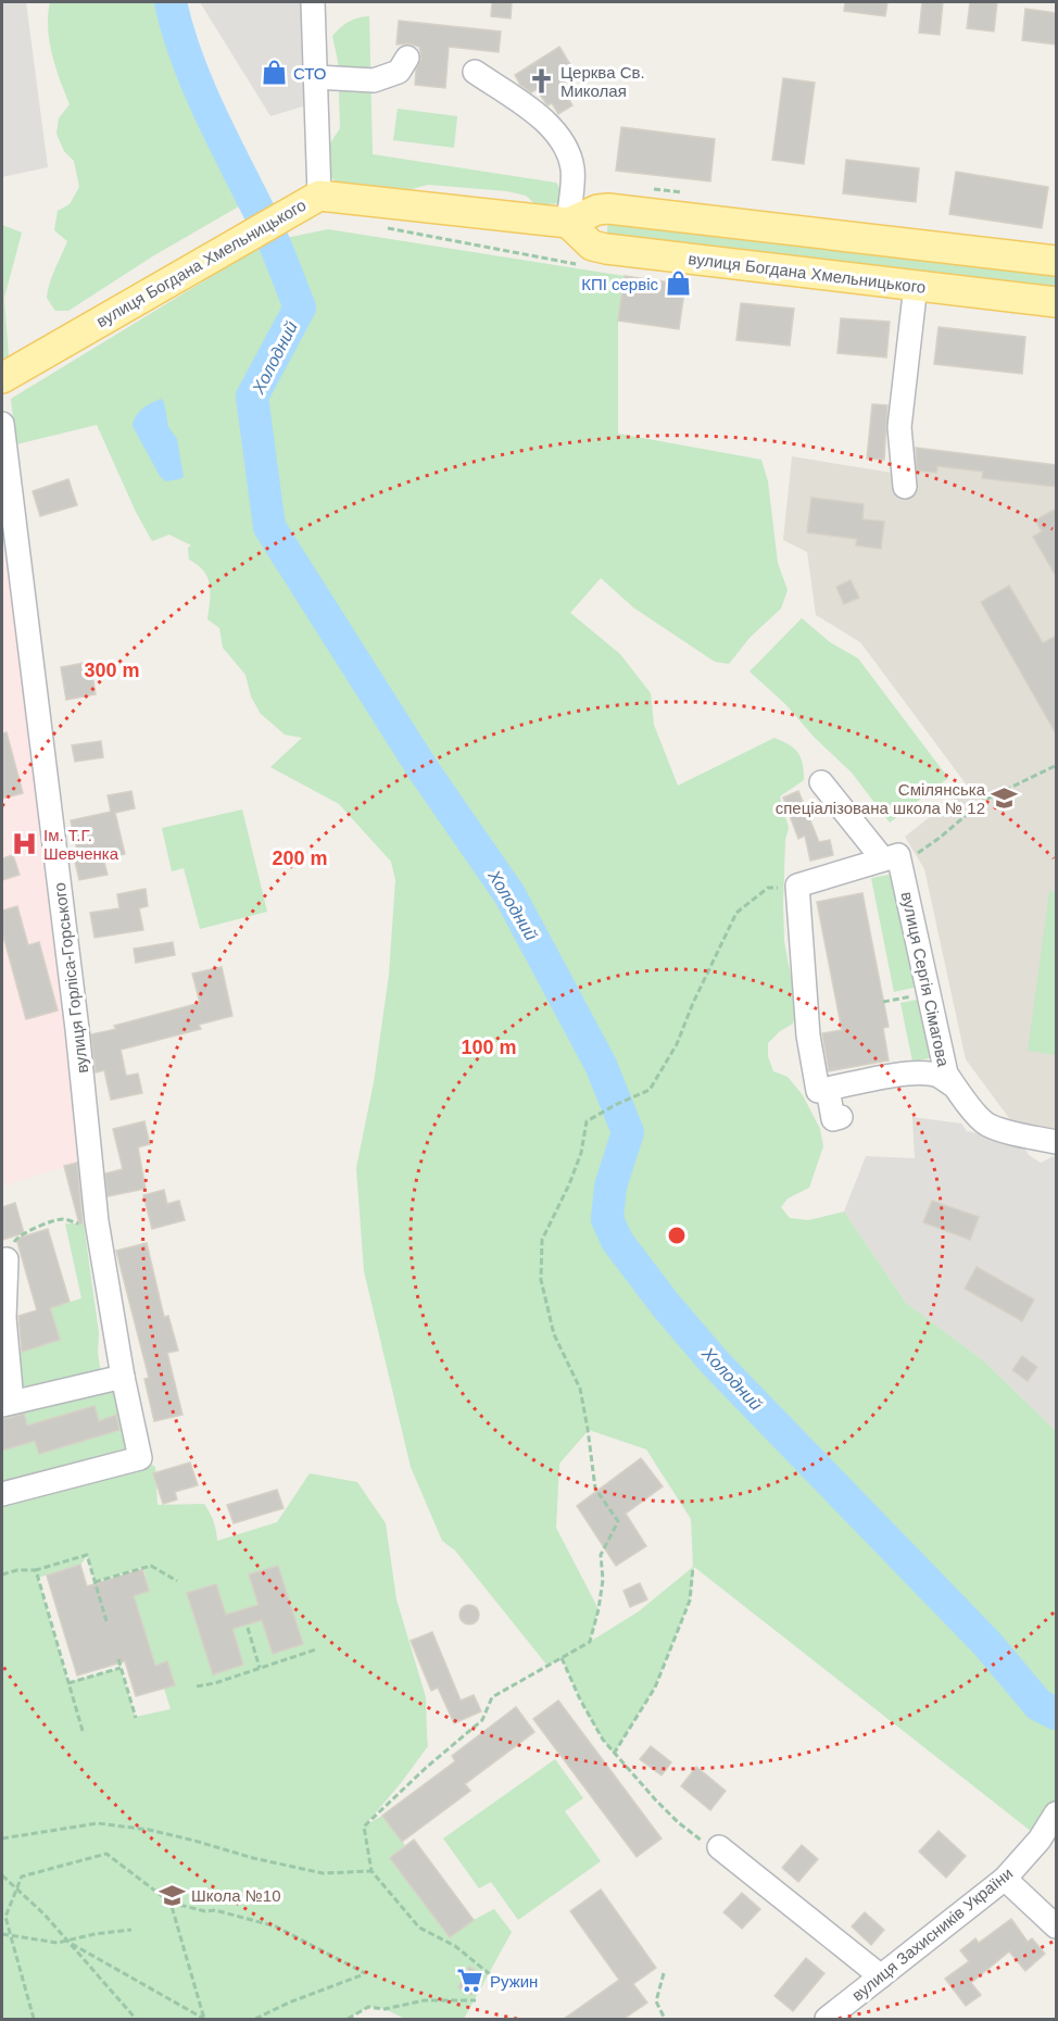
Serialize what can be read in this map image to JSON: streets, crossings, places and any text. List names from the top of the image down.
{
  "streets": {
    "main road": ["вулиця Богдана Хмельницького"],
    "street": ["вулиця Горліса-Горського", "вулиця Сергія Сімагова", "вулиця Захисників України"]
  },
  "water": ["Холодний"],
  "places": {
    "shop": ["СТО", "КПІ сервіс"],
    "church": ["Церква Св. Миколая"],
    "school or university": ["Смілянська спеціалізована школа № 12", "Школа №10"],
    "hospital": ["Ім. Т.Г. Шевченка"],
    "supermarket": ["Ружин"]
  },
  "rings": ["300 m", "200 m", "100 m"]
}
